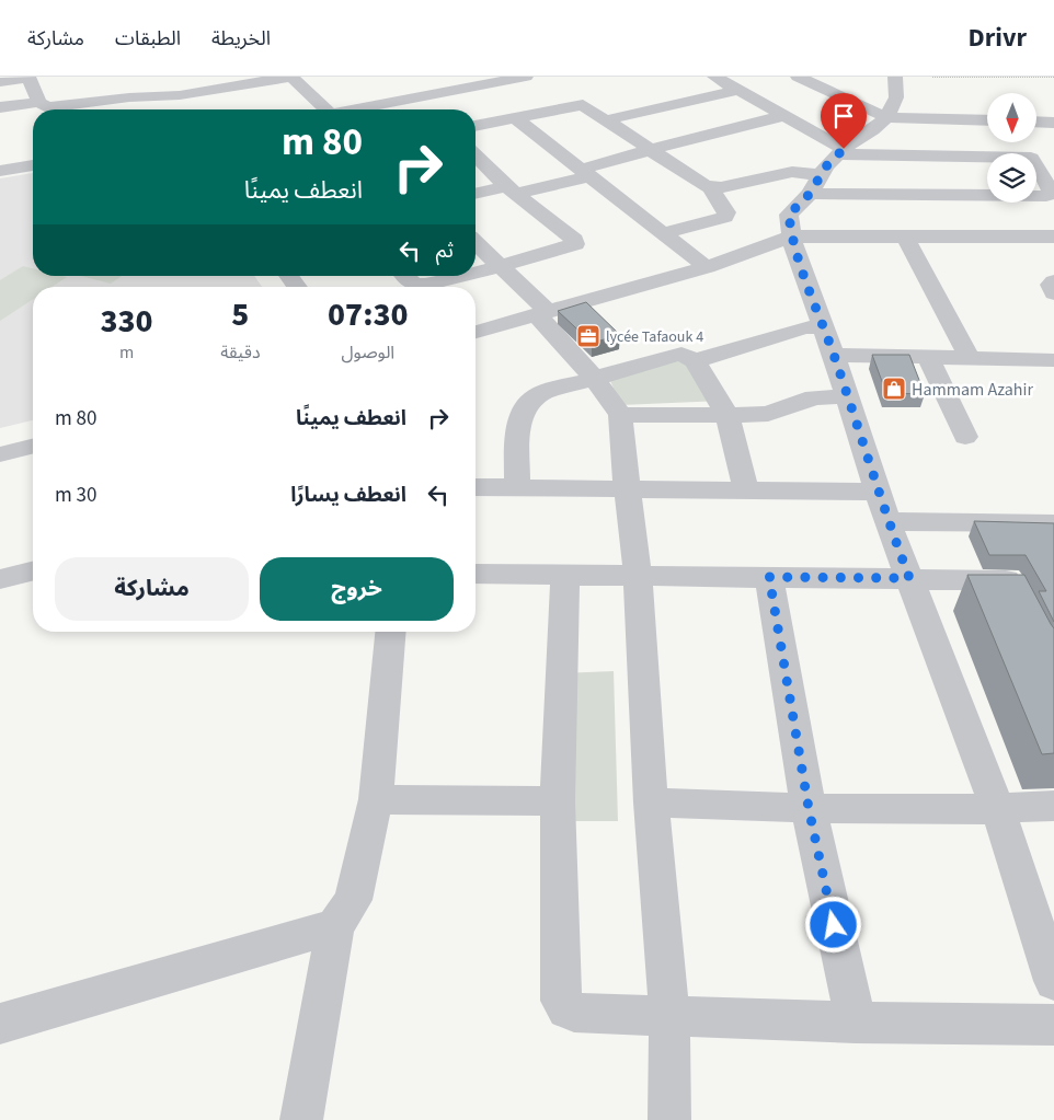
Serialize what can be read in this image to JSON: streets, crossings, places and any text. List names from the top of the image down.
{
  "places": {
    "office": ["lycée Tafaouk 4"],
    "shop": ["Hammam Azahir"]
  },
  "north": "bottom",
  "page": {
    "header": "Drivr",
    "nav": ["الخريطة", "الطبقات", "مشاركة"],
    "turn": ["80 m", "انعطف يمينًا"],
    "then": "ثم",
    "eta": [
      "07:30",
      "الوصول",
      "5",
      "دقيقة",
      "330",
      "m"
    ],
    "list": [
      {
        "name": "انعطف يمينًا",
        "value": "80 m"
      },
      {
        "name": "انعطف يسارًا",
        "value": "30 m"
      }
    ],
    "buttons": ["خروج", "مشاركة"]
  }
}
